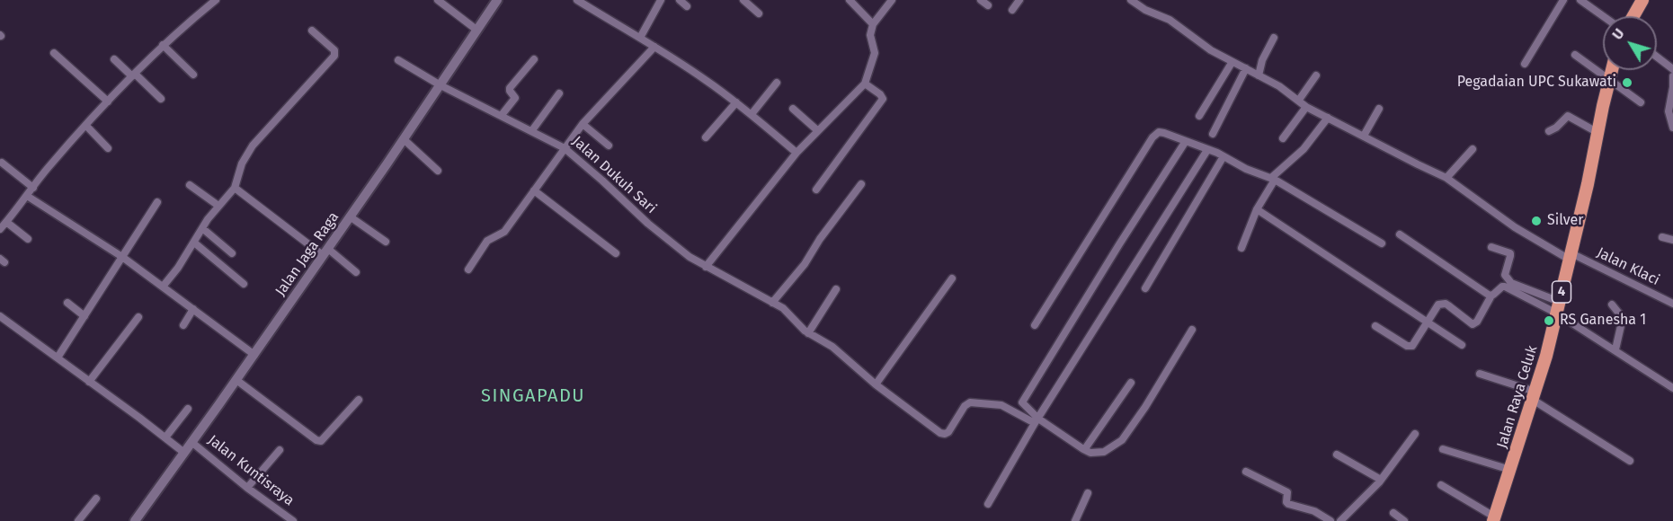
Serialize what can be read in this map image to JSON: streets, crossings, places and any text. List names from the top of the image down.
{
  "streets": {
    "highway": ["4", "Jalan Raya Celuk"],
    "street": [
      "Jalan Dukuh Sari",
      "Jalan Jaga Raga",
      "Jalan Klaci",
      "Jalan Kuntisraya"
    ]
  },
  "crossings": [
    ["Jalan Dukuh Sari", "Jalan Jaga Raga"],
    ["Jalan Jaga Raga", "Jalan Kuntisraya"],
    ["Jalan Klaci", "Jalan Raya Celuk"]
  ],
  "districts": ["SINGAPADU"],
  "places": ["Pegadaian UPC Sukawati", "Silver", "RS Ganesha 1"],
  "north": "top left"
}
